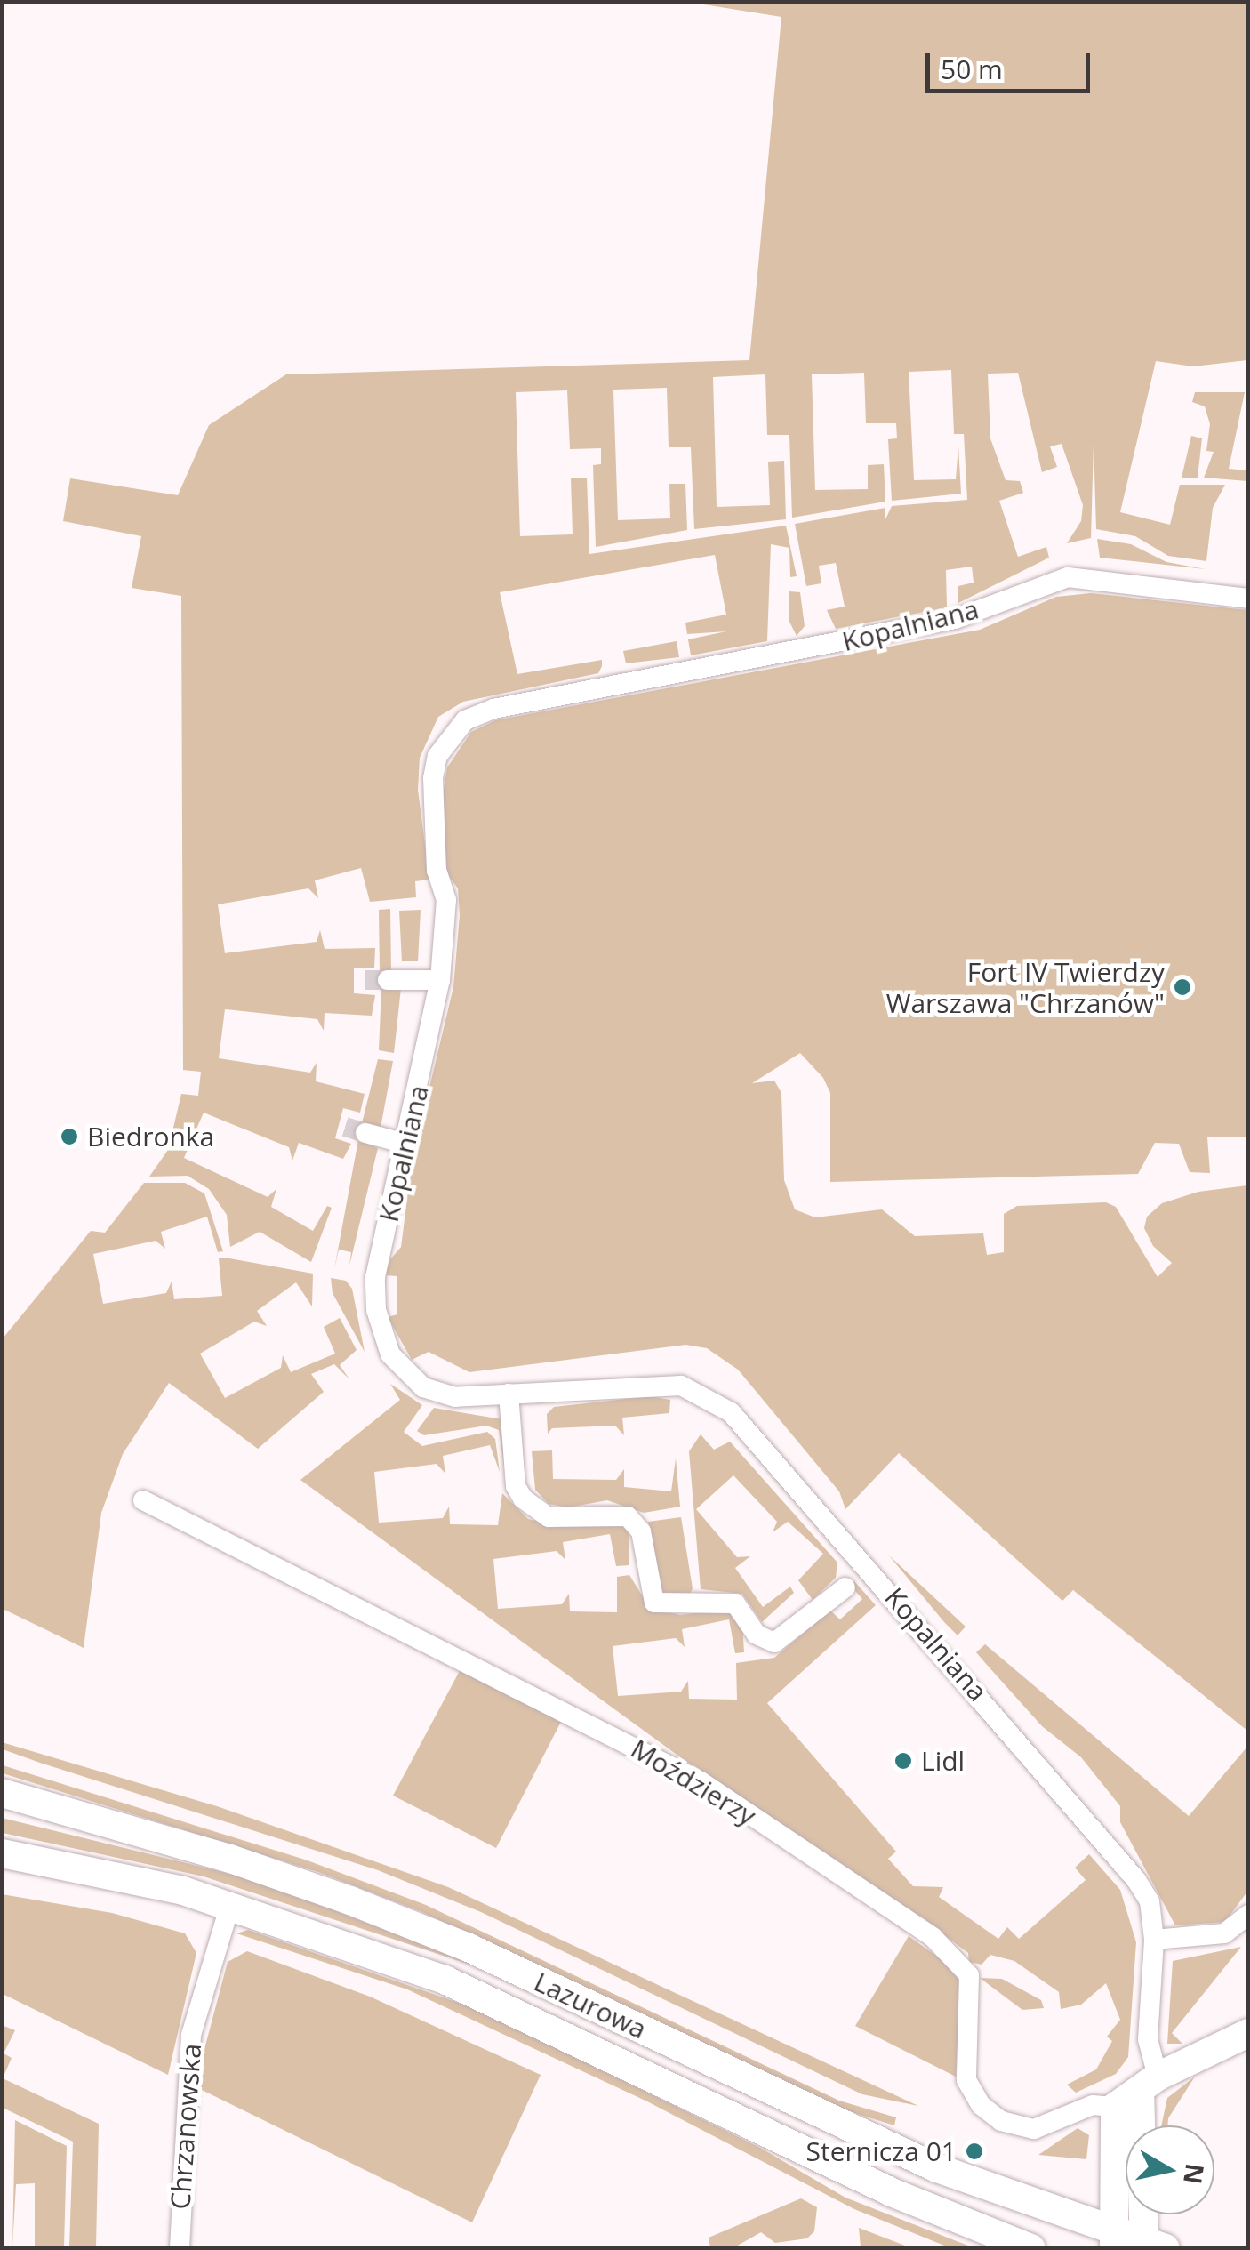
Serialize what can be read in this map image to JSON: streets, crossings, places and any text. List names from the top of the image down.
{
  "streets": {
    "main road": ["Lazurowa"],
    "street": ["Kopalniana", "Moździerzy", "Chrzanowska"]
  },
  "crossings": [
    ["Lazurowa", "Chrzanowska"]
  ],
  "places": [
    "Fort IV Twierdzy Warszawa \"Chrzanów\"",
    "Biedronka",
    "Lidl",
    "Sternicza 01"
  ],
  "scale_bar": "50 m",
  "north": "right"
}
